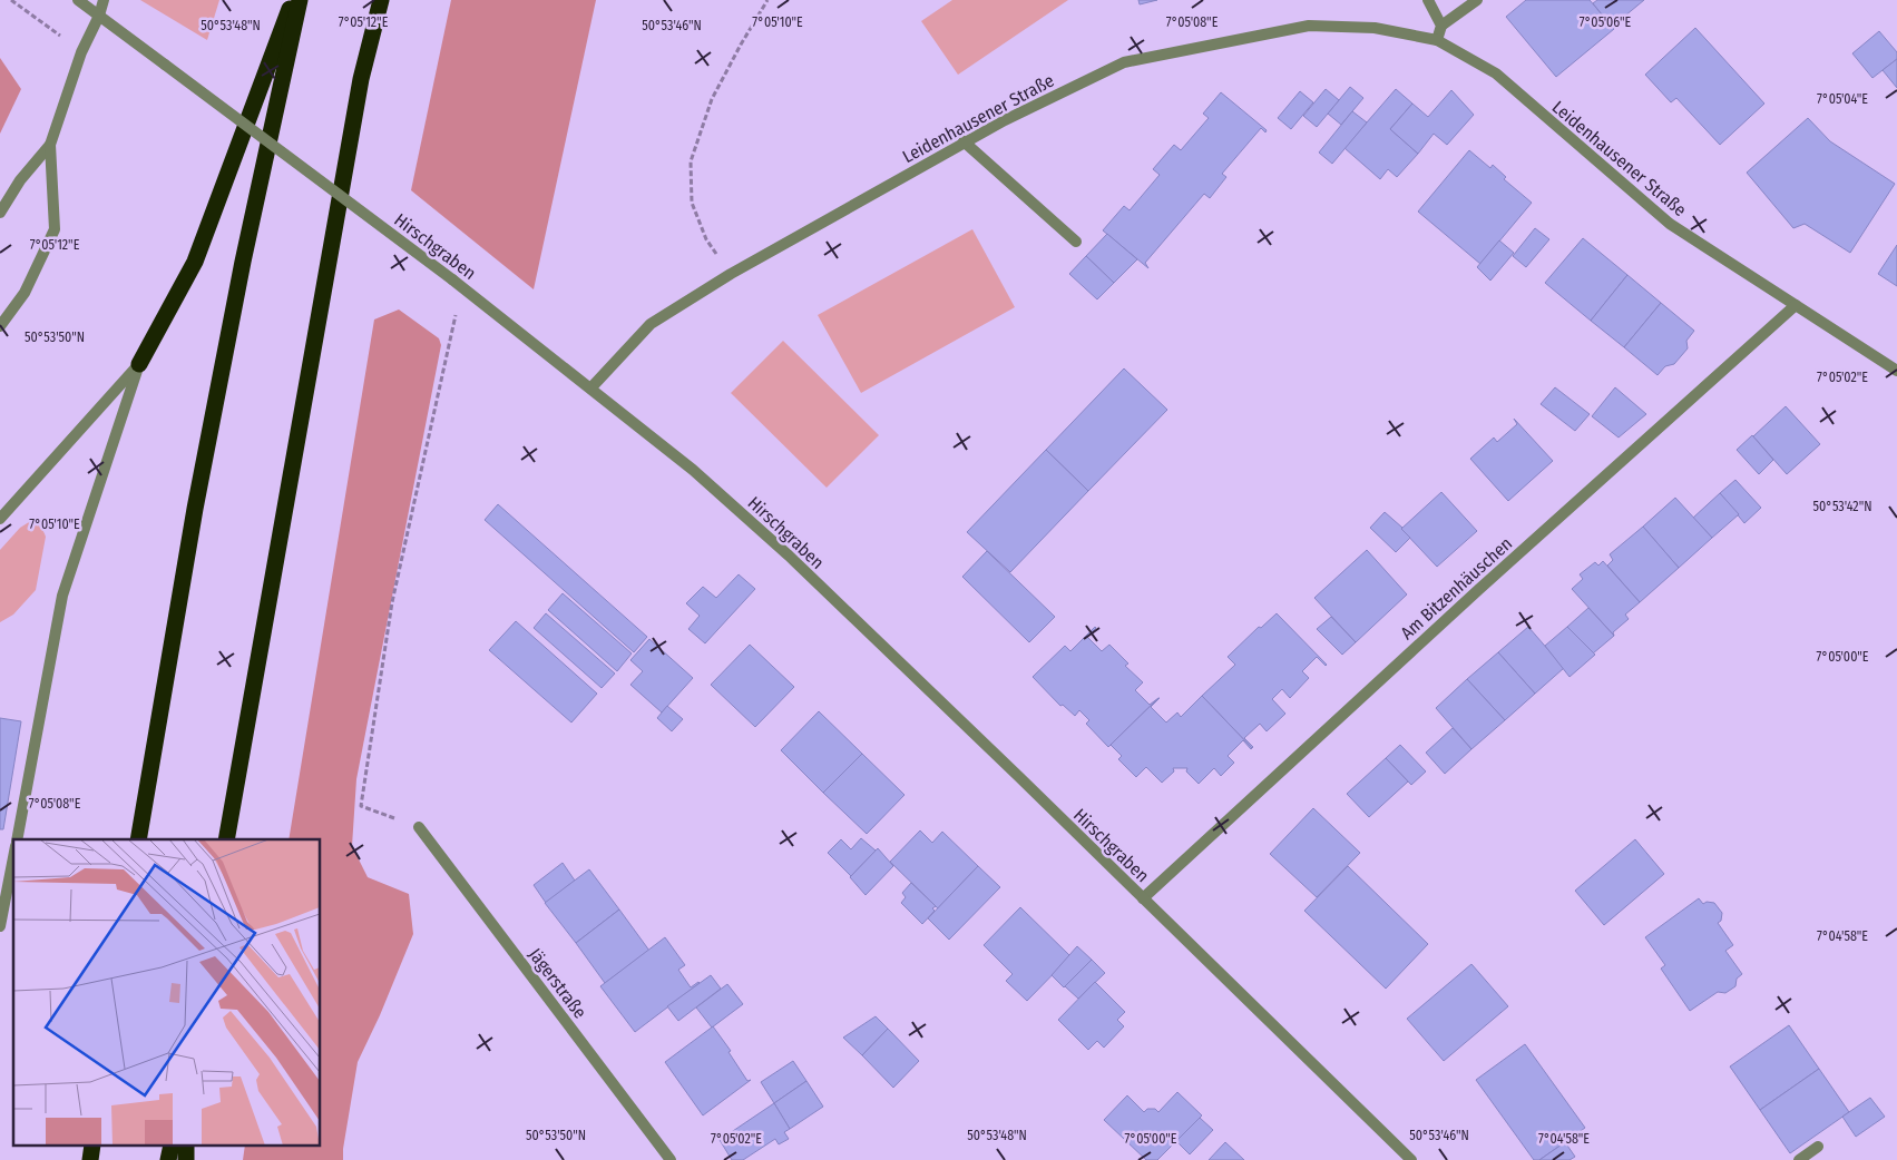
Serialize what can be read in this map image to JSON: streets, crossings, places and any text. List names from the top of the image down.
{
  "streets": {
    "street": [
      "Leidenhausener Straße",
      "Hirschgraben",
      "Am Bitzenhäuschen",
      "Jägerstraße"
    ]
  },
  "crossings": [
    ["Leidenhausener Straße", "Hirschgraben"],
    ["Leidenhausener Straße", "Am Bitzenhäuschen"],
    ["Hirschgraben", "Am Bitzenhäuschen"]
  ],
  "coordinates": [
    "7°05'12\"E",
    "7°05'10\"E",
    "7°05'08\"E",
    "7°05'06\"E",
    "50°53'48\"N",
    "50°53'46\"N",
    "7°05'04\"E",
    "50°53'50\"N",
    "7°05'02\"E",
    "50°53'42\"N",
    "7°05'00\"E",
    "7°04'58\"E"
  ]
}
